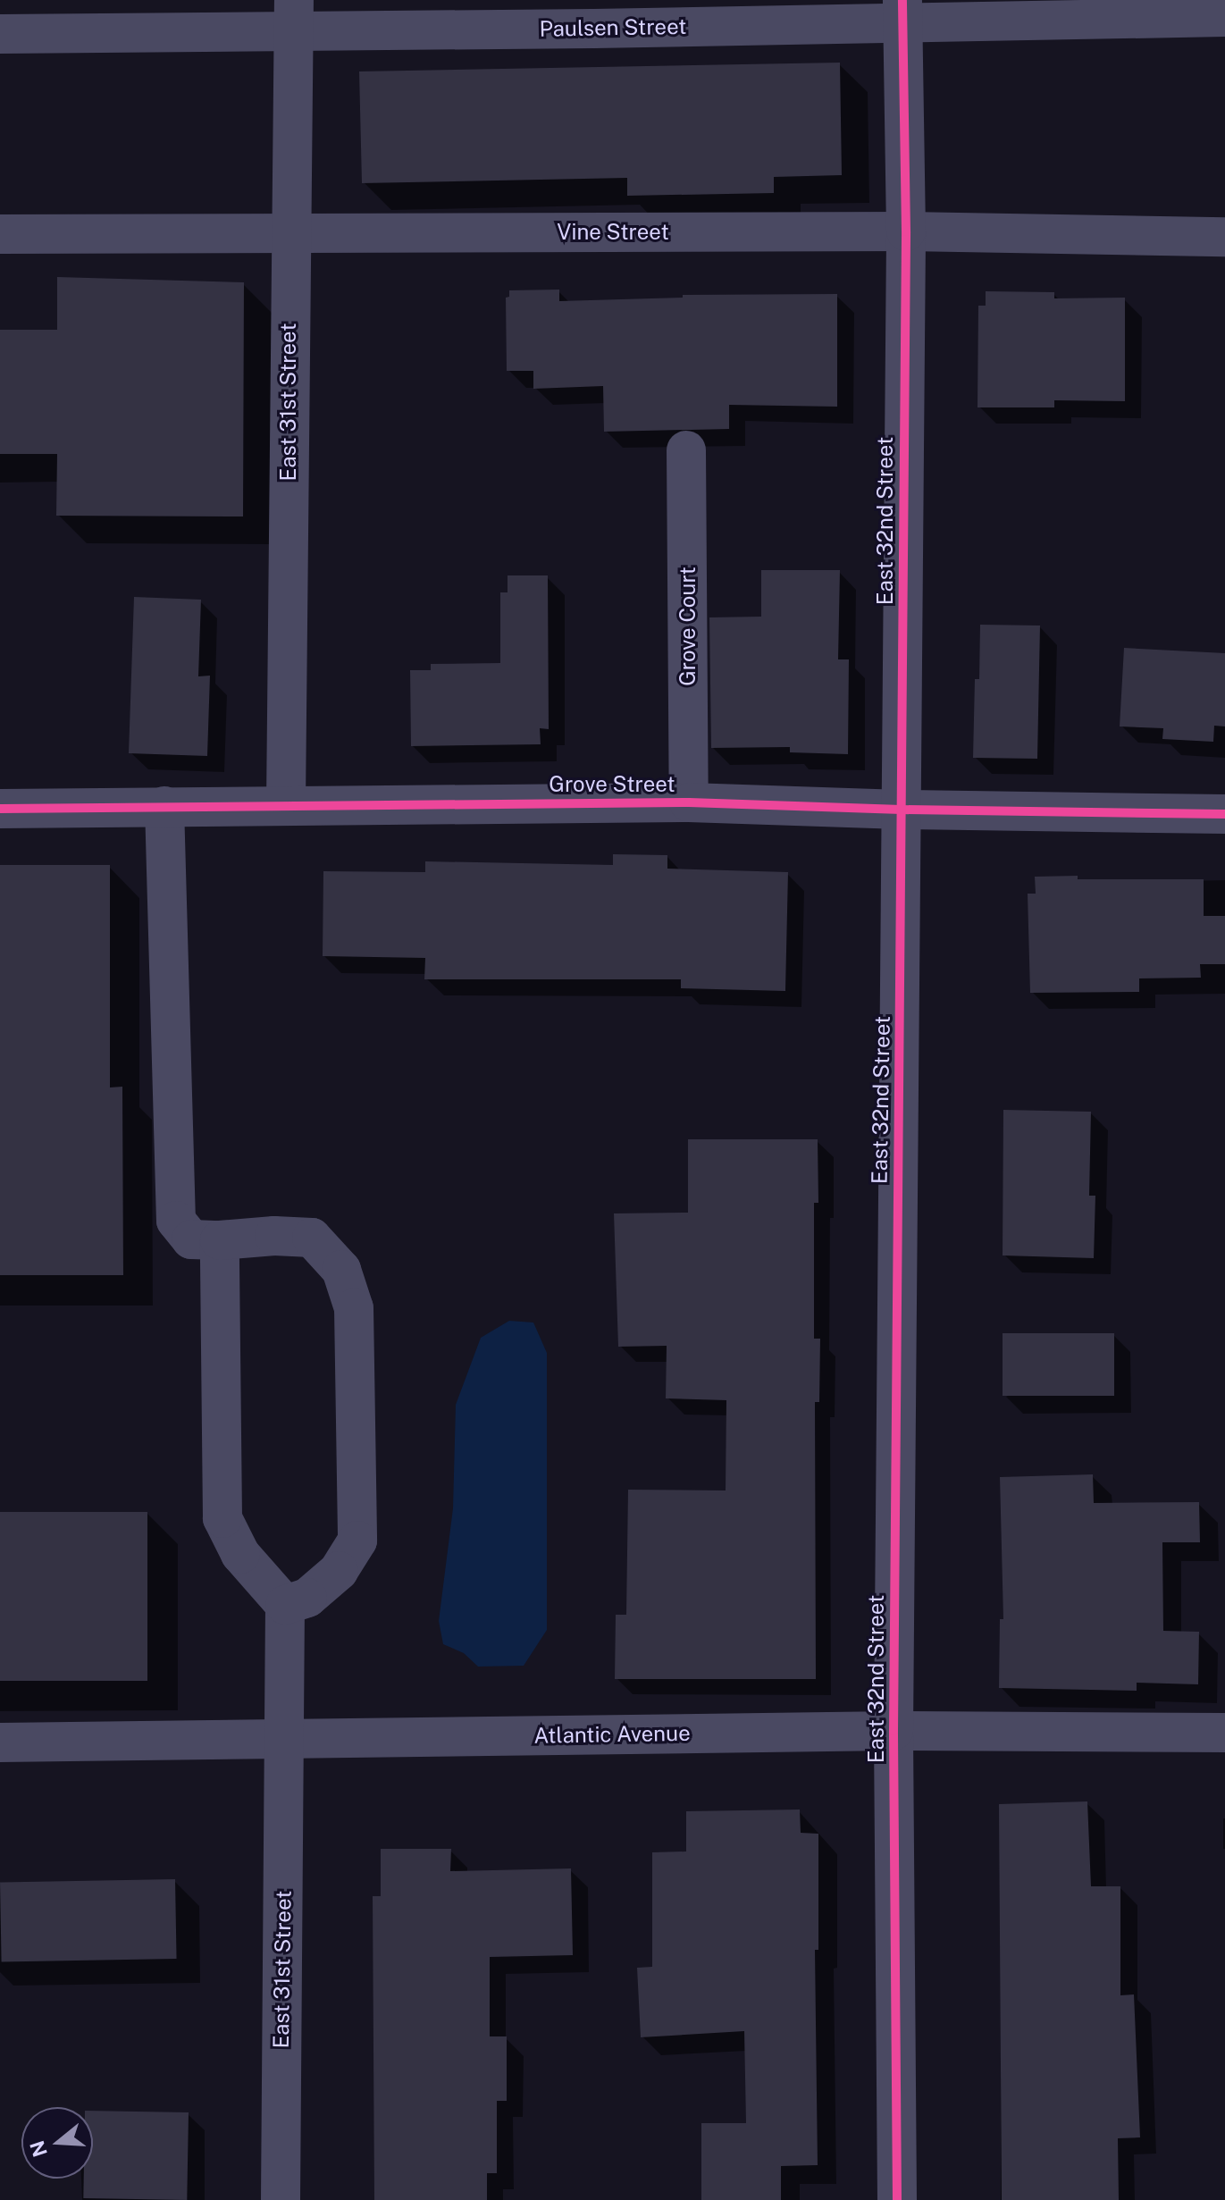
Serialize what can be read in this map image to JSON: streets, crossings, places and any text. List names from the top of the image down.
{
  "streets": {
    "street": [
      "Paulsen Street",
      "Vine Street",
      "East 31st Street",
      "East 32nd Street",
      "Grove Court",
      "Grove Street",
      "Atlantic Avenue"
    ]
  },
  "crossings": [
    ["Paulsen Street", "East 31st Street"],
    ["Paulsen Street", "East 32nd Street"],
    ["Vine Street", "East 31st Street"],
    ["Vine Street", "East 32nd Street"],
    ["East 31st Street", "Grove Street"],
    ["East 31st Street", "Atlantic Avenue"],
    ["East 32nd Street", "Grove Street"],
    ["East 32nd Street", "Atlantic Avenue"],
    ["Grove Court", "Grove Street"]
  ],
  "north": "left"
}
